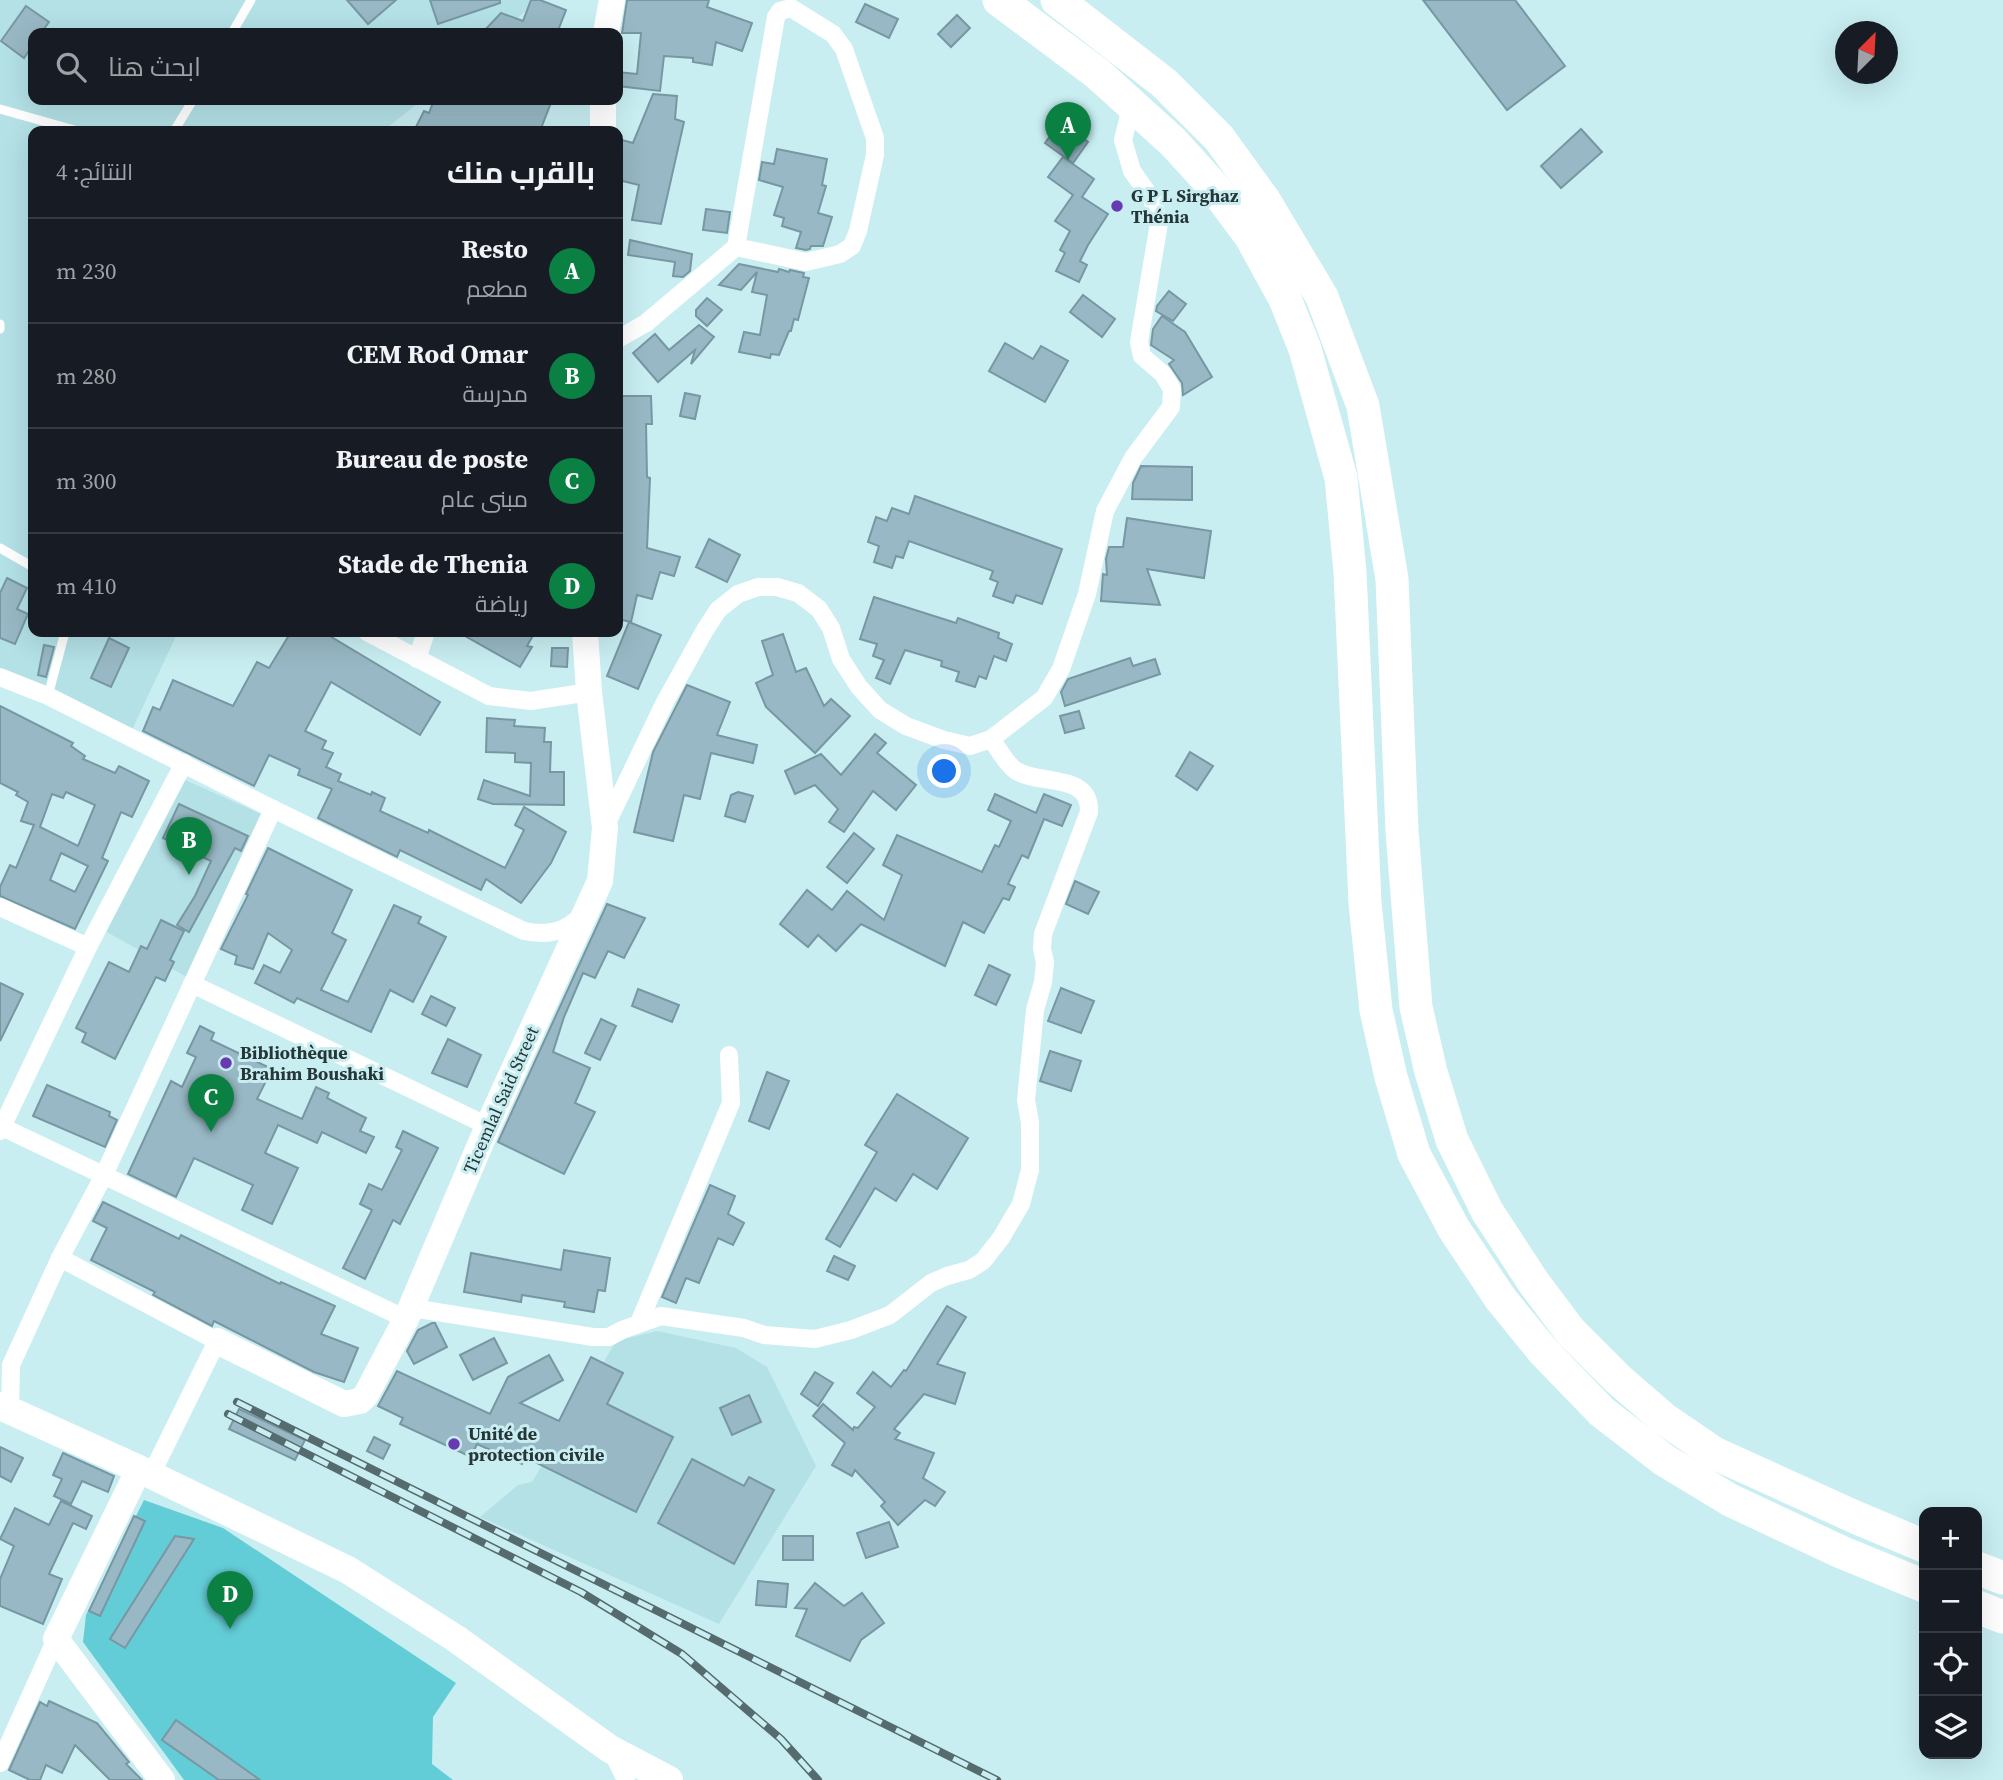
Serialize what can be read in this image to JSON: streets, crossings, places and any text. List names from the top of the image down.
{
  "streets": {
    "main road": ["Ticemlal Said Street"]
  },
  "places": ["G P L Sirghaz Thénia", "Bibliothèque Brahim Boushaki", "Unité de protection civile"],
  "north": "top right",
  "page": {
    "search": "ابحث هنا",
    "pins": [
      "A",
      "B",
      "C",
      "D"
    ],
    "heading": ["بالقرب منك", "النتائج: 4"],
    "list": [
      {
        "mark": "A",
        "name": "Resto",
        "note": "مطعم",
        "value": "230 m"
      },
      {
        "mark": "B",
        "name": "CEM Rod Omar",
        "note": "مدرسة",
        "value": "280 m"
      },
      {
        "mark": "C",
        "name": "Bureau de poste",
        "note": "مبنى عام",
        "value": "300 m"
      },
      {
        "mark": "D",
        "name": "Stade de Thenia",
        "note": "رياضة",
        "value": "410 m"
      }
    ],
    "map_buttons": ["+", "−"]
  }
}
